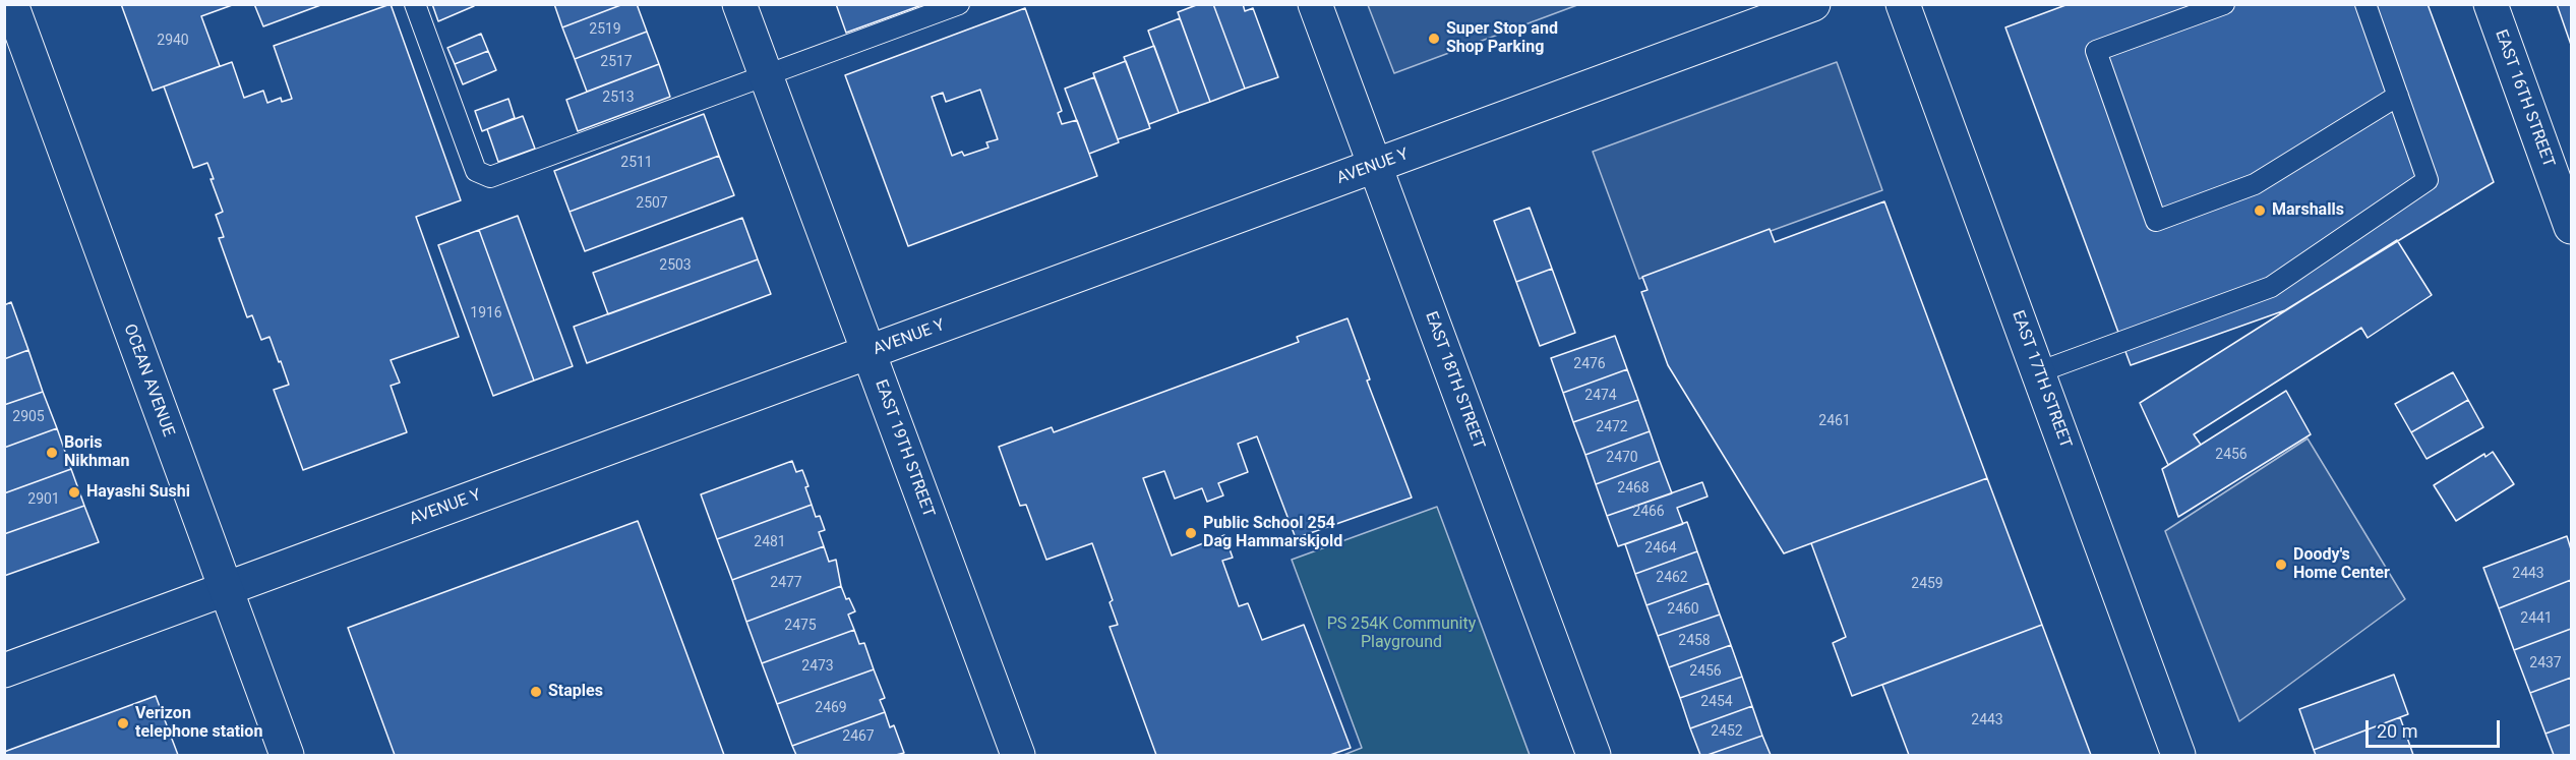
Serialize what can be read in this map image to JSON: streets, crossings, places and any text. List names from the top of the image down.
{
  "streets": {
    "street": [
      "EAST 16TH STREET",
      "AVENUE Y",
      "EAST 17TH STREET",
      "OCEAN AVENUE",
      "EAST 18TH STREET",
      "EAST 19TH STREET"
    ]
  },
  "crossings": [
    ["AVENUE Y", "OCEAN AVENUE"],
    ["AVENUE Y", "EAST 18TH STREET"],
    ["AVENUE Y", "EAST 19TH STREET"]
  ],
  "parks": ["PS 254K Community Playground"],
  "places": [
    "Super Stop and Shop Parking",
    "Marshalls",
    "Boris Nikhman",
    "Hayashi Sushi",
    "Public School 254 Dag Hammarskjold",
    "Doody's Home Center",
    "Staples",
    "Verizon telephone station"
  ],
  "house_numbers": [
    "2519",
    "2940",
    "2517",
    "2513",
    "2511",
    "2507",
    "2503",
    "1916",
    "2476",
    "2474",
    "2905",
    "2461",
    "2472",
    "2456",
    "2470",
    "2468",
    "2901",
    "2466",
    "2481",
    "2464",
    "2443",
    "2462",
    "2477",
    "2459",
    "2460",
    "2441",
    "2475",
    "2458",
    "2437",
    "2473",
    "2456",
    "2454",
    "2469",
    "2443",
    "2452",
    "2467"
  ],
  "scale_bar": "20 m"
}
